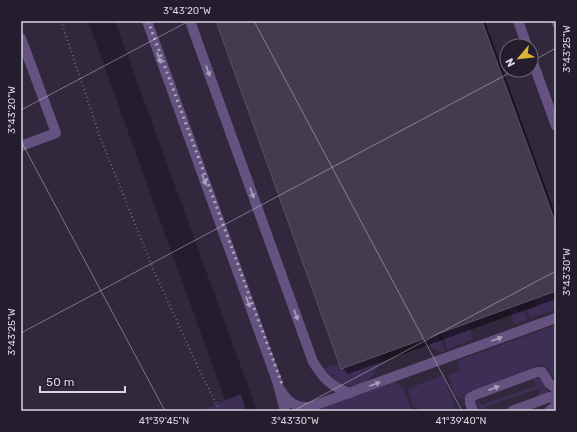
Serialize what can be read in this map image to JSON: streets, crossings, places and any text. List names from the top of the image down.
{
  "scale_bar": "50 m",
  "north": "bottom left",
  "coordinates": [
    "3°43'20\"W",
    "3°43'25\"W",
    "3°43'30\"W",
    "41°39'45\"N",
    "41°39'40\"N"
  ]
}
